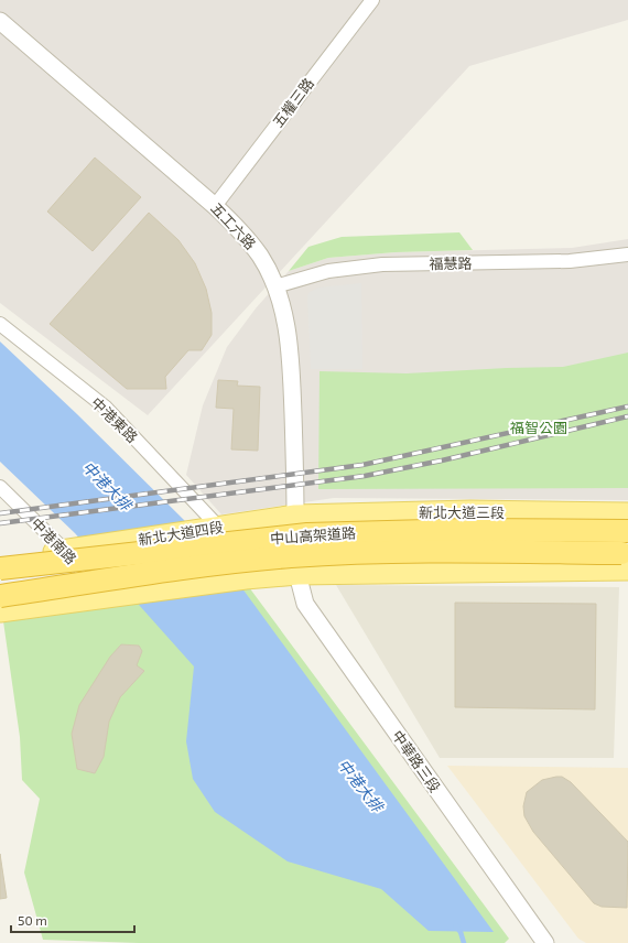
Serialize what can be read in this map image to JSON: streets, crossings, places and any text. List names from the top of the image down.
{
  "streets": {
    "highway": ["中山高架道路"],
    "main road": ["新北大道三段", "新北大道四段"],
    "street": [
      "五權三路",
      "五工六路",
      "福慧路",
      "中港東路",
      "中港南路",
      "中華路三段"
    ]
  },
  "crossings": [
    ["五權三路", "五工六路"],
    ["五工六路", "福慧路"],
    ["五工六路", "新北大道三段"],
    ["五工六路", "新北大道四段"],
    ["五工六路", "中華路三段"],
    ["中港東路", "新北大道四段"],
    ["新北大道三段", "新北大道四段"],
    ["新北大道三段", "中山高架道路"],
    ["新北大道四段", "中港南路"],
    ["新北大道四段", "中華路三段"]
  ],
  "water": ["中港大排"],
  "parks": ["福智公園"],
  "scale_bar": "50 m"
}
